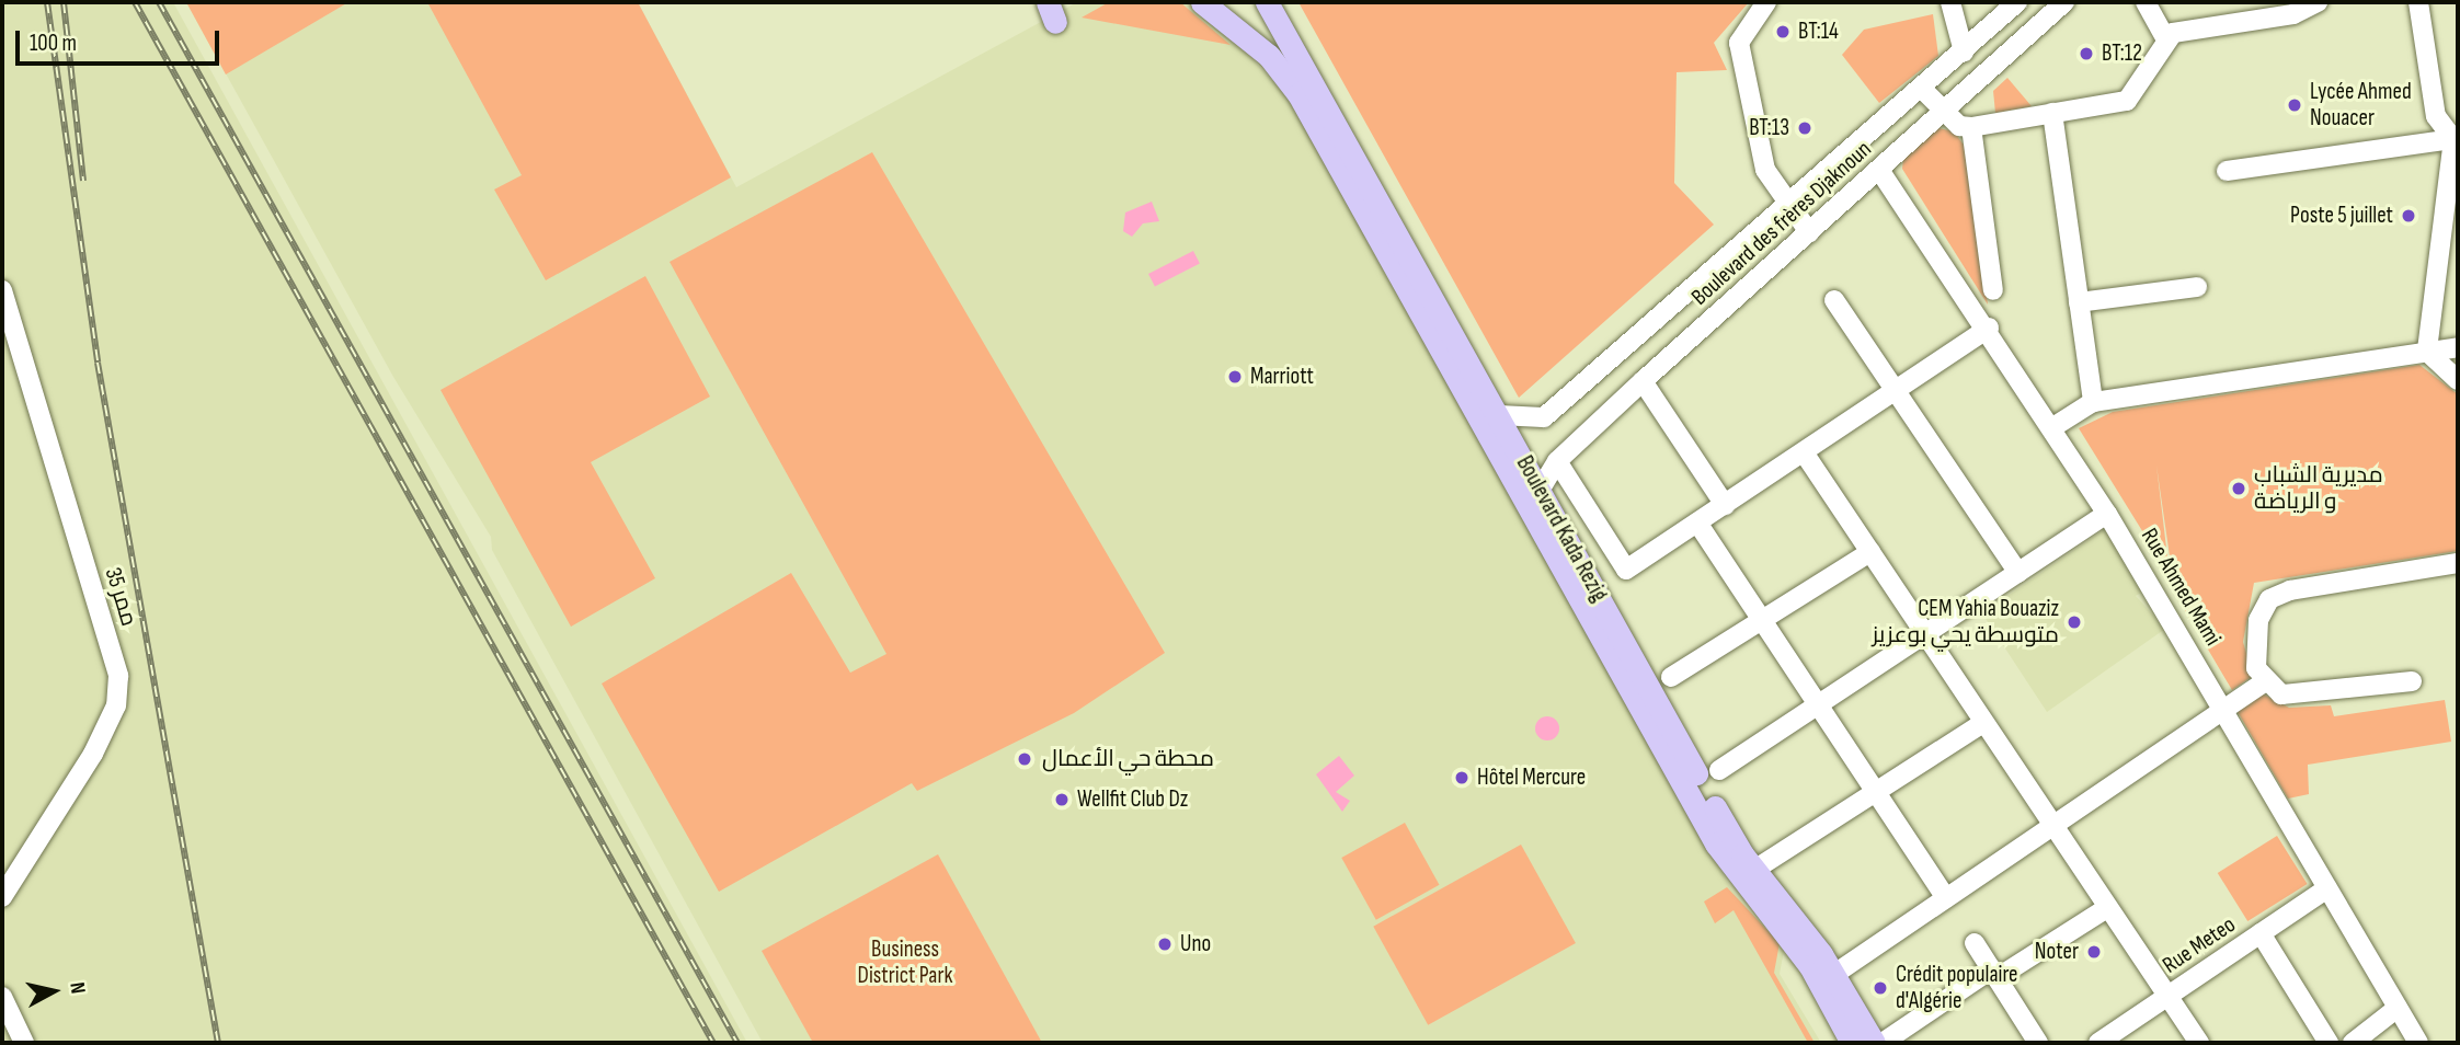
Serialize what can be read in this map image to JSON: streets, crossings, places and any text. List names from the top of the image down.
{
  "streets": {
    "main road": ["Boulevard Kada Rezig"],
    "street": [
      "Boulevard des frères Djaknoun",
      "Rue Ahmed Mami",
      "ممر 35",
      "Rue Meteo"
    ]
  },
  "crossings": [
    ["Boulevard des frères Djaknoun", "Boulevard Kada Rezig"],
    ["Boulevard des frères Djaknoun", "Rue Ahmed Mami"],
    ["Rue Ahmed Mami", "Rue Meteo"]
  ],
  "parks": ["Business District Park"],
  "places": [
    "BT:14",
    "BT:12",
    "Lycée Ahmed Nouacer",
    "BT:13",
    "Poste 5 juillet",
    "Marriott",
    "مديرية الشباب و الرياضة",
    "CEM Yahia Bouaziz متوسطة يحي بوعزيز",
    "محطة حي الأعمال",
    "Hôtel Mercure",
    "Wellfit Club Dz",
    "Uno",
    "Noter",
    "Crédit populaire d'Algérie"
  ],
  "scale_bar": "100 m",
  "north": "right"
}
